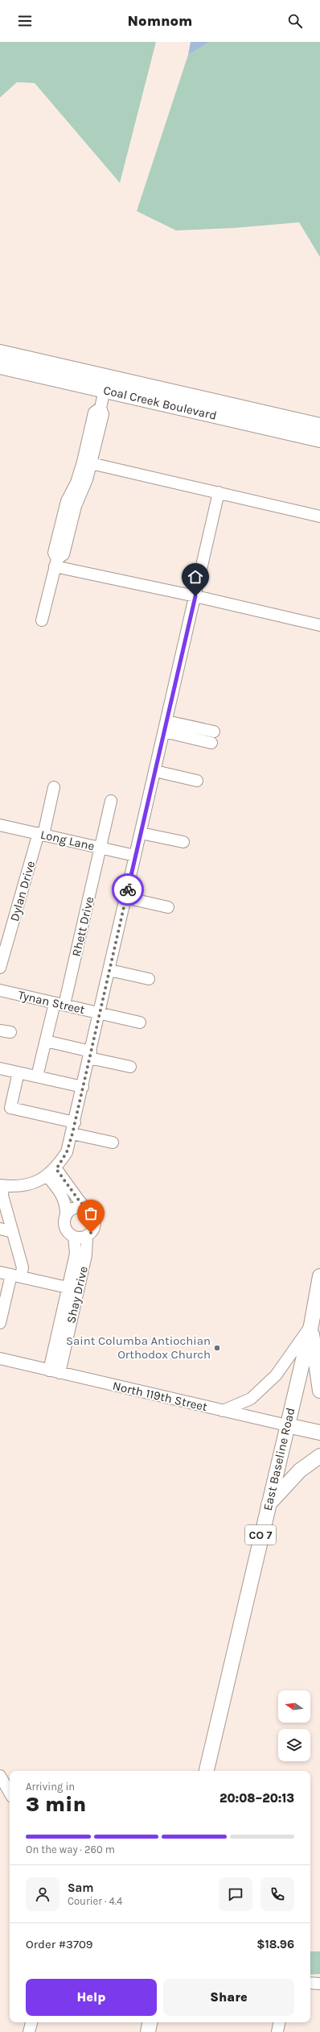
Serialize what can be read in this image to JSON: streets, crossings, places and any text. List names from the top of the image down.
{
  "streets": {
    "main road": [
      "Coal Creek Boulevard",
      "North 119th Street",
      "East Baseline Road",
      "CO 7"
    ],
    "street": [
      "Long Lane",
      "Dylan Drive",
      "Rhett Drive",
      "Tynan Street",
      "Shay Drive"
    ]
  },
  "crossings": [
    ["Long Lane", "Dylan Drive"],
    ["Long Lane", "Rhett Drive"],
    ["Rhett Drive", "Tynan Street"],
    ["Shay Drive", "North 119th Street"],
    ["North 119th Street", "East Baseline Road"]
  ],
  "places": ["Saint Columba Antiochian Orthodox Church"],
  "north": "left",
  "page": {
    "header": "Nomnom",
    "heading": ["3 min", "Arriving in", "20:08–20:13"],
    "panel": [
      "Sam",
      "Courier · 4.4",
      "Order #3709",
      "$18.96"
    ],
    "bar": "On the way · 260 m",
    "buttons": ["Help", "Share"]
  }
}
